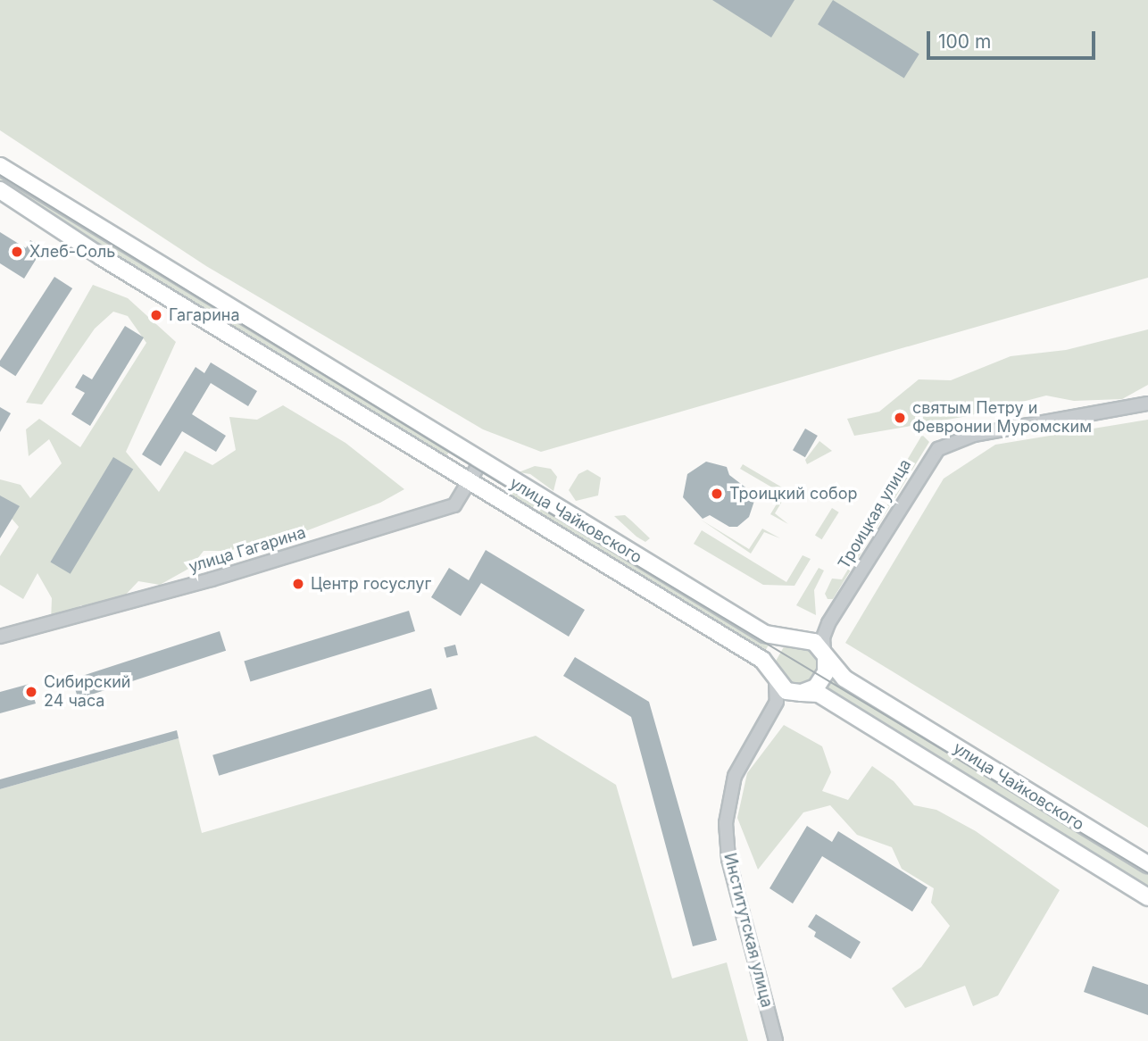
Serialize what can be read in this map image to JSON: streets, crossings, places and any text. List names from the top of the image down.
{
  "streets": {
    "main road": ["улица Чайковского"],
    "street": ["Троицкая улица", "улица Гагарина", "Институтская улица"]
  },
  "crossings": [
    ["улица Чайковского", "улица Гагарина"],
    ["улица Чайковского", "Институтская улица"]
  ],
  "places": [
    "Хлеб-Соль",
    "Гагарина",
    "святым Петру и Февронии Муромским",
    "Троицкий собор",
    "Центр госуслуг",
    "Сибирский 24 часа"
  ],
  "scale_bar": "100 m"
}
